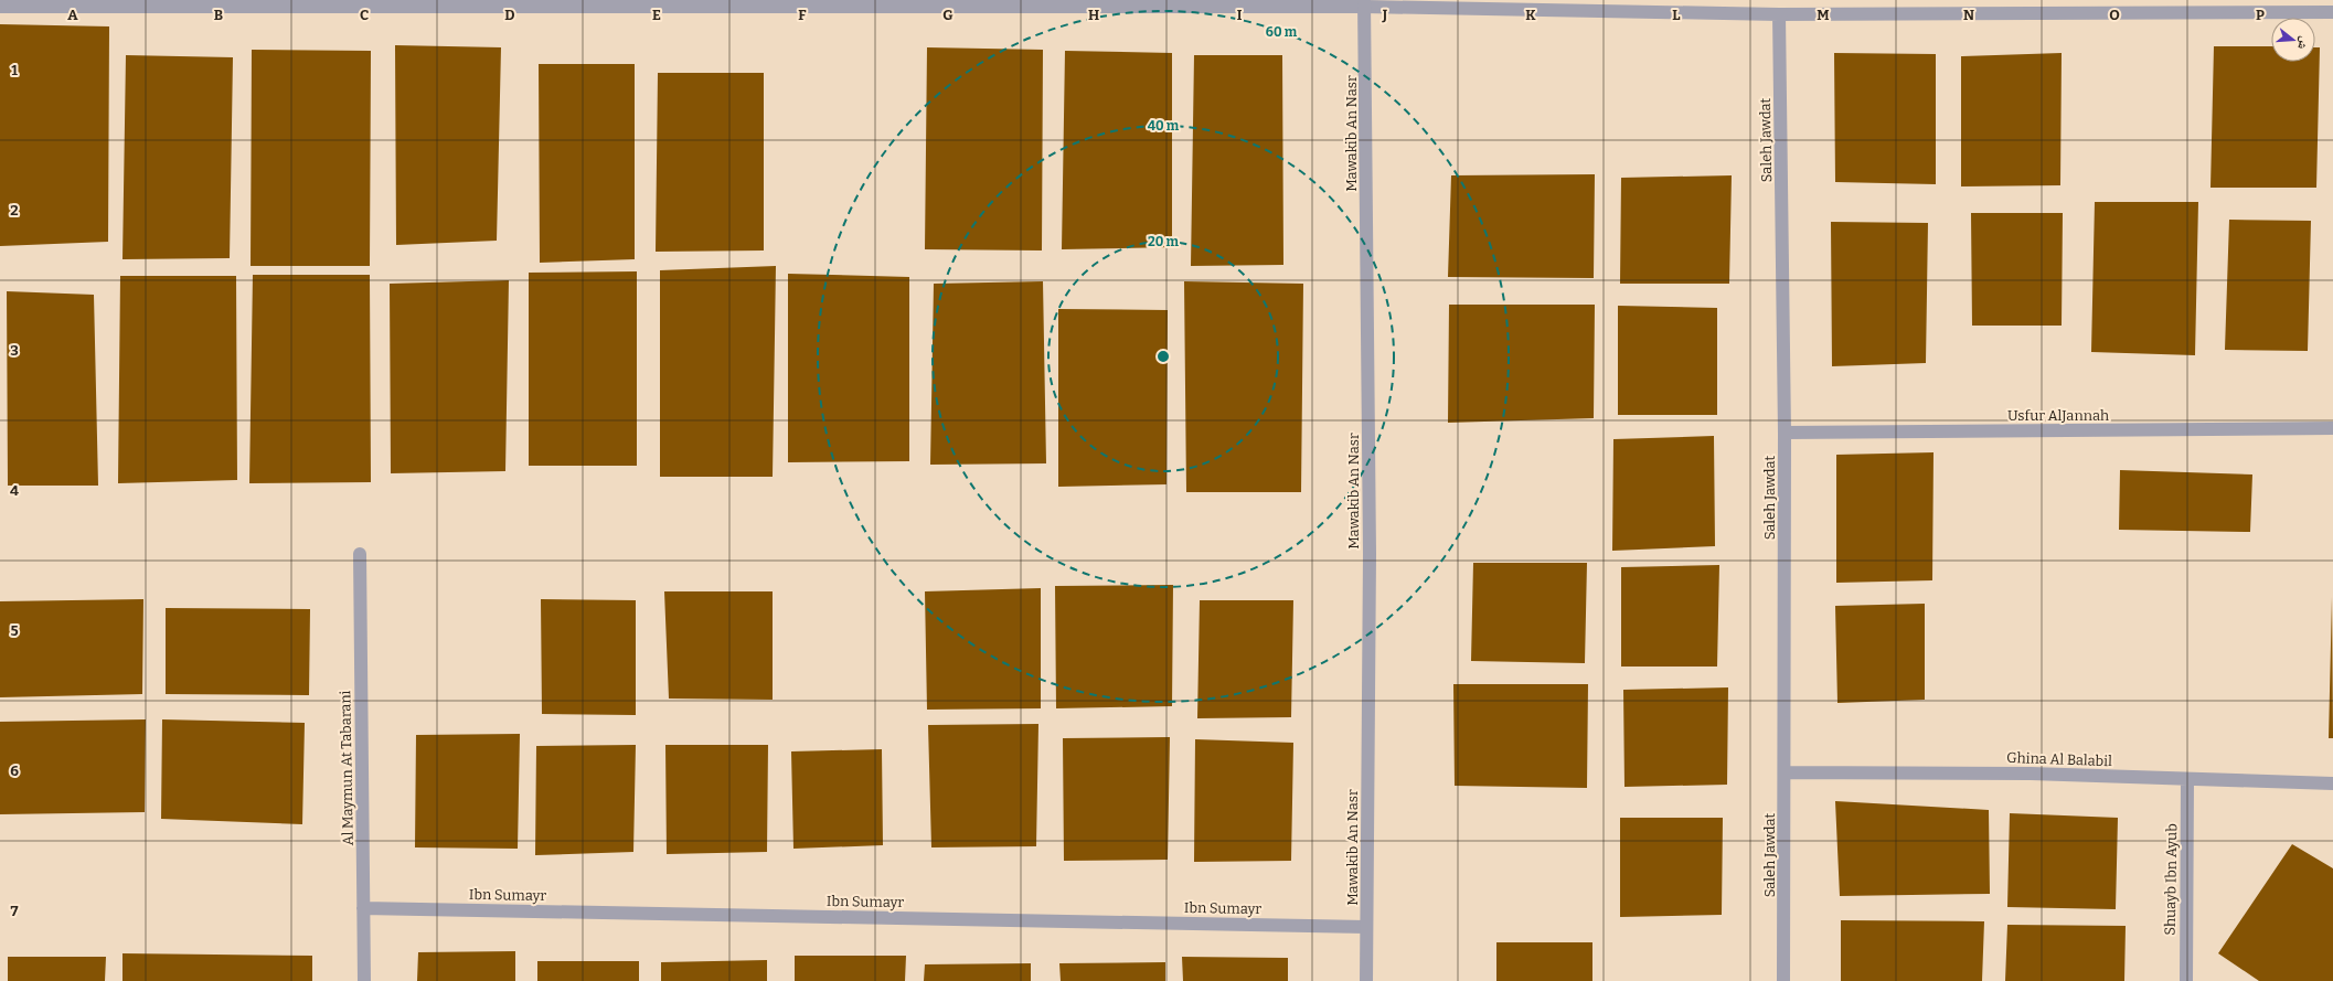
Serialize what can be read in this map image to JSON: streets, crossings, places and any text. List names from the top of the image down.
{
  "streets": {
    "street": [
      "Mawakib An Nasr",
      "Saleh Jawdat",
      "Usfur AlJannah",
      "Ghina Al Balabil",
      "Al Maymun At Tabarani",
      "Shuayb Ibn Ayub",
      "Ibn Sumayr"
    ]
  },
  "crossings": [
    ["Mawakib An Nasr", "Ibn Sumayr"],
    ["Saleh Jawdat", "Usfur AlJannah"],
    ["Saleh Jawdat", "Ghina Al Balabil"],
    ["Ghina Al Balabil", "Shuayb Ibn Ayub"],
    ["Al Maymun At Tabarani", "Ibn Sumayr"]
  ],
  "north": "right",
  "grid": {
    "columns": [
      "A",
      "B",
      "C",
      "D",
      "E",
      "F",
      "G",
      "H",
      "I",
      "J",
      "K",
      "L",
      "M",
      "N",
      "O",
      "P"
    ],
    "rows": [
      "1",
      "2",
      "3",
      "4",
      "5",
      "6",
      "7"
    ]
  },
  "rings": ["60 m", "40 m", "20 m"]
}
